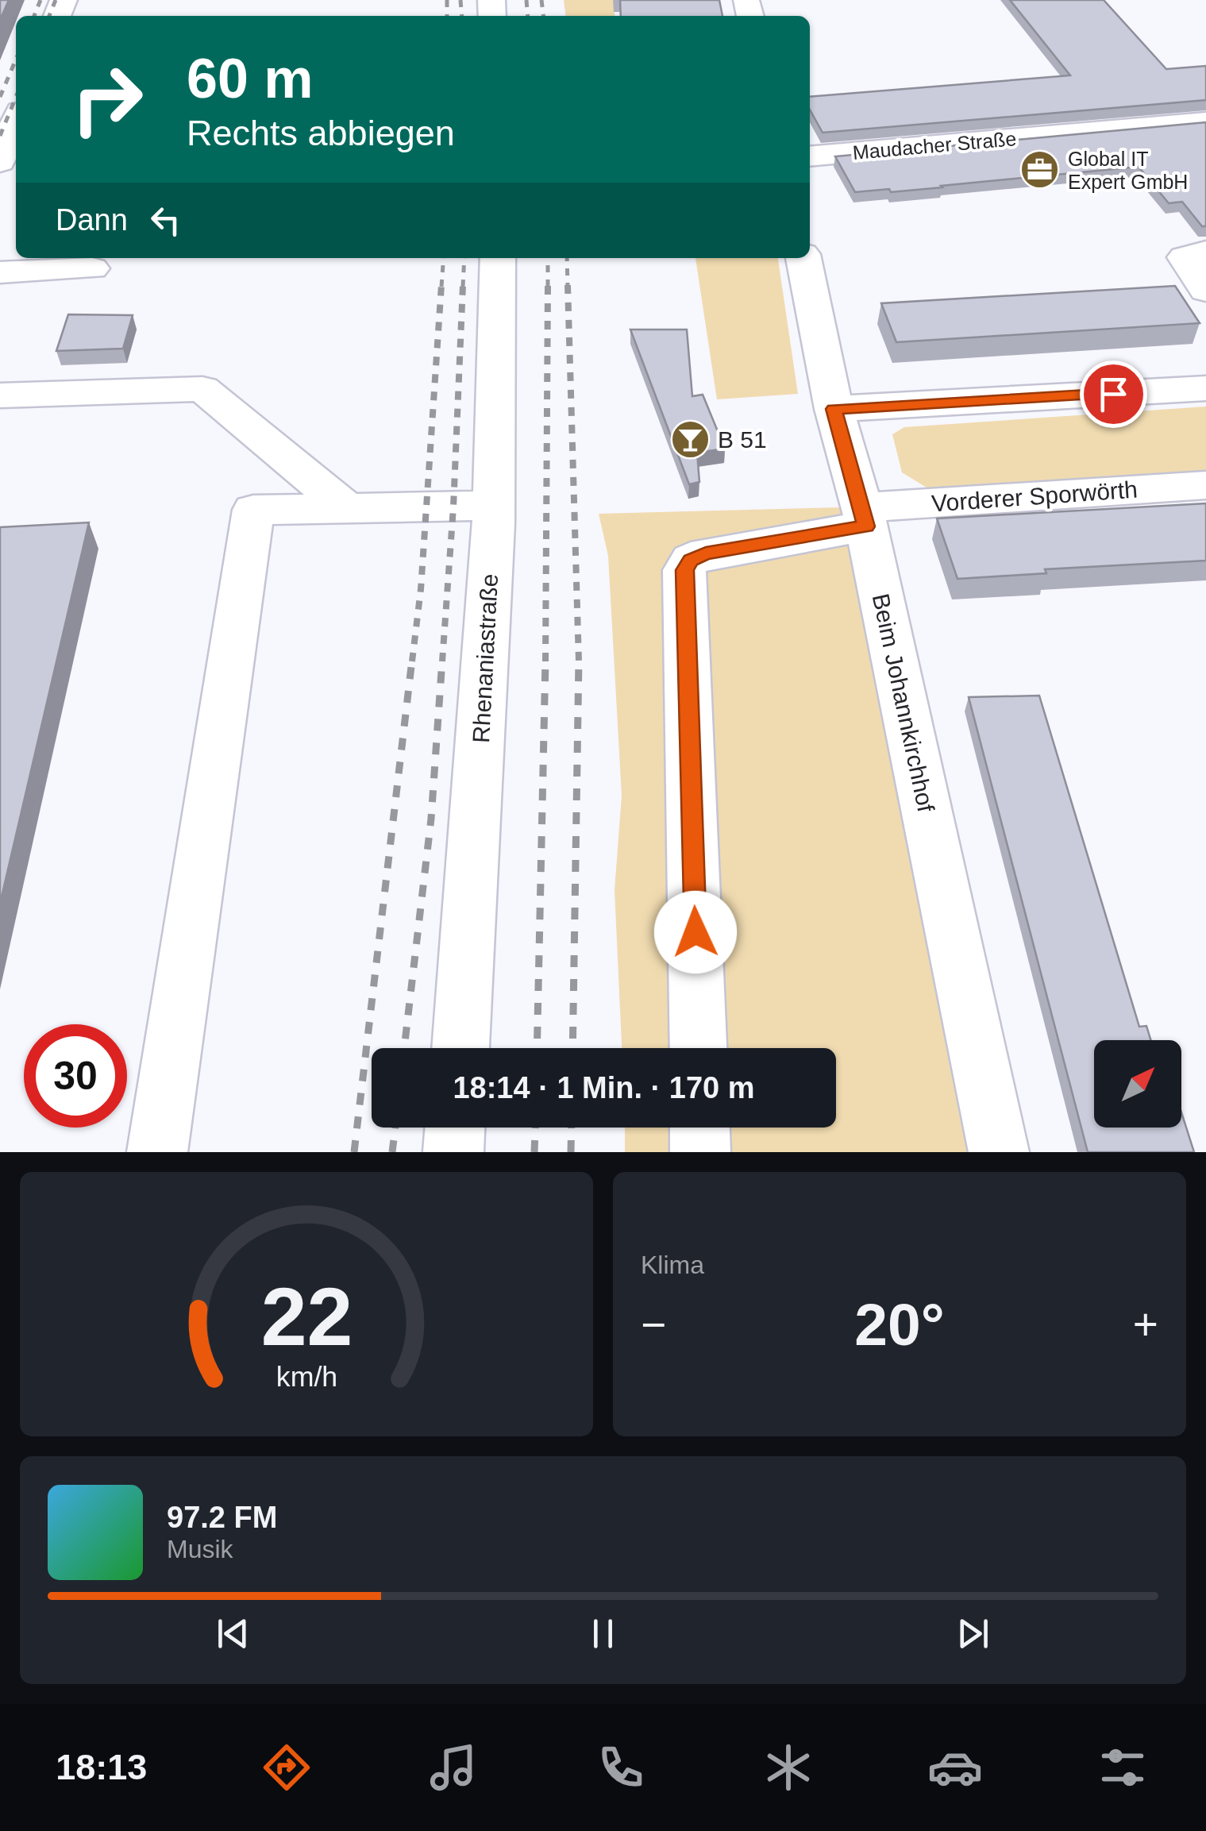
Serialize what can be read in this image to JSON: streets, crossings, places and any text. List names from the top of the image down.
{
  "streets": {
    "street": [
      "Maudacher Straße",
      "Vorderer Sporwörth",
      "Rhenaniastraße",
      "Beim Johannkirchhof"
    ]
  },
  "crossings": [
    ["Vorderer Sporwörth", "Beim Johannkirchhof"]
  ],
  "places": {
    "office": ["Global IT Expert GmbH"],
    "bar": ["B 51"]
  },
  "north": "top right",
  "page": {
    "turn": ["60 m", "Rechts abbiegen"],
    "then": "Dann",
    "limit": "30",
    "trip": "18:14 · 1 Min. · 170 m",
    "tile": "Klima",
    "heat": ["−", "20°", "+"],
    "song": ["97.2 FM", "Musik"],
    "tabs": "18:13",
    "gauge": ["22", "km/h"]
  }
}
